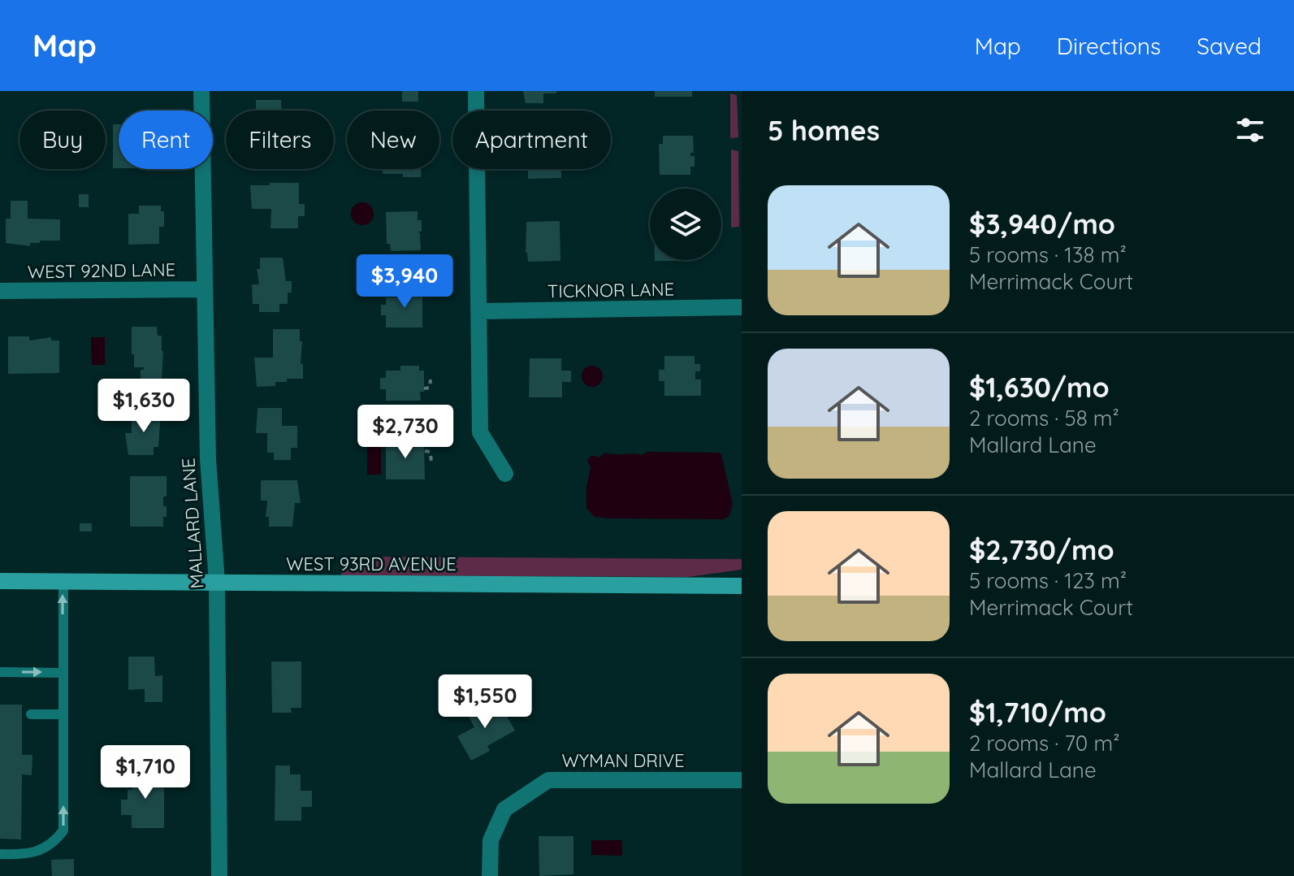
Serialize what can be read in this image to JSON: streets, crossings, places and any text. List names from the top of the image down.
{
  "streets": {
    "street": [
      "WEST 92ND LANE",
      "TICKNOR LANE",
      "MALLARD LANE",
      "WEST 93RD AVENUE",
      "WYMAN DRIVE"
    ]
  },
  "crossings": [
    ["WEST 92ND LANE", "MALLARD LANE"],
    ["MALLARD LANE", "WEST 93RD AVENUE"]
  ],
  "page": {
    "header": "Map",
    "nav": ["Map", "Directions", "Saved"],
    "heading": "5 homes",
    "chip": [
      "Buy",
      "Rent",
      "Filters",
      "New",
      "Apartment"
    ],
    "list": [
      {
        "name": "$3,940/mo",
        "note": "5 rooms · 138 m² · Merrimack Court"
      },
      {
        "name": "$1,630/mo",
        "note": "2 rooms · 58 m² · Mallard Lane"
      },
      {
        "name": "$2,730/mo",
        "note": "5 rooms · 123 m² · Merrimack Court"
      },
      {
        "name": "$1,710/mo",
        "note": "2 rooms · 70 m² · Mallard Lane"
      }
    ],
    "price": [
      "$3,940",
      "$1,630",
      "$2,730",
      "$1,550",
      "$1,710"
    ]
  }
}
